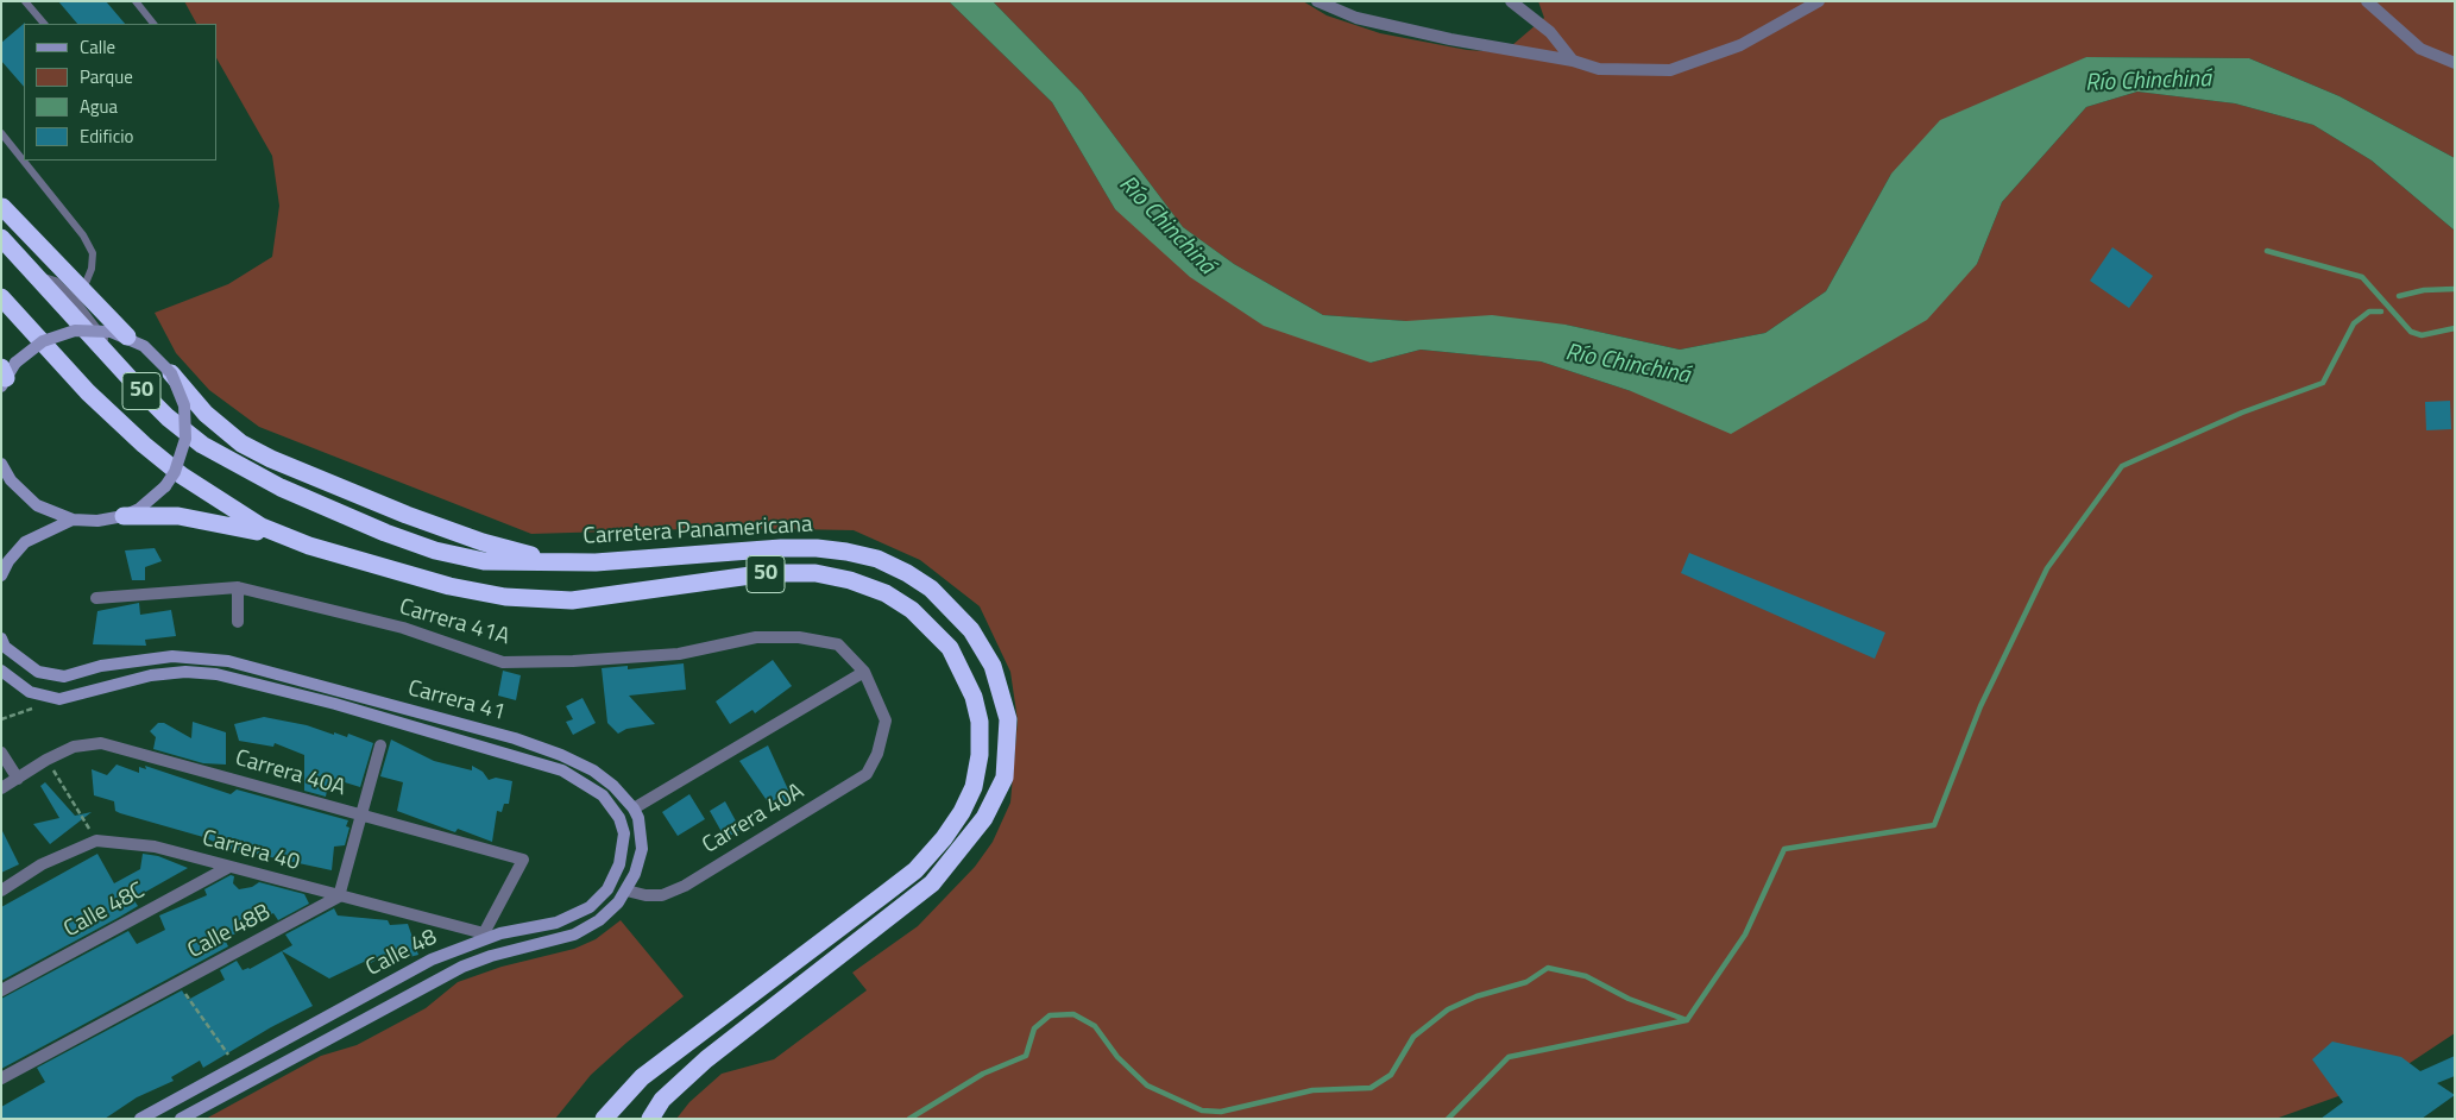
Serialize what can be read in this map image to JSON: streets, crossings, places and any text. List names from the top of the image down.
{
  "streets": {
    "highway": ["50", "Carretera Panamericana"],
    "main road": ["Carrera 41", "Calle 48"],
    "street": [
      "Carrera 41A",
      "Carrera 40A",
      "Carrera 40",
      "Calle 48C",
      "Calle 48B"
    ]
  },
  "crossings": [
    ["Carrera 41A", "Carrera 40A"],
    ["Carrera 41", "Calle 48"],
    ["Carrera 40A", "Carrera 40"],
    ["Carrera 40A", "Calle 48"],
    ["Carrera 40", "Calle 48C"],
    ["Carrera 40", "Calle 48B"],
    ["Carrera 40", "Calle 48"]
  ],
  "water": ["Río Chinchiná"],
  "legend": [
    "Calle",
    "Parque",
    "Agua",
    "Edificio"
  ]
}
